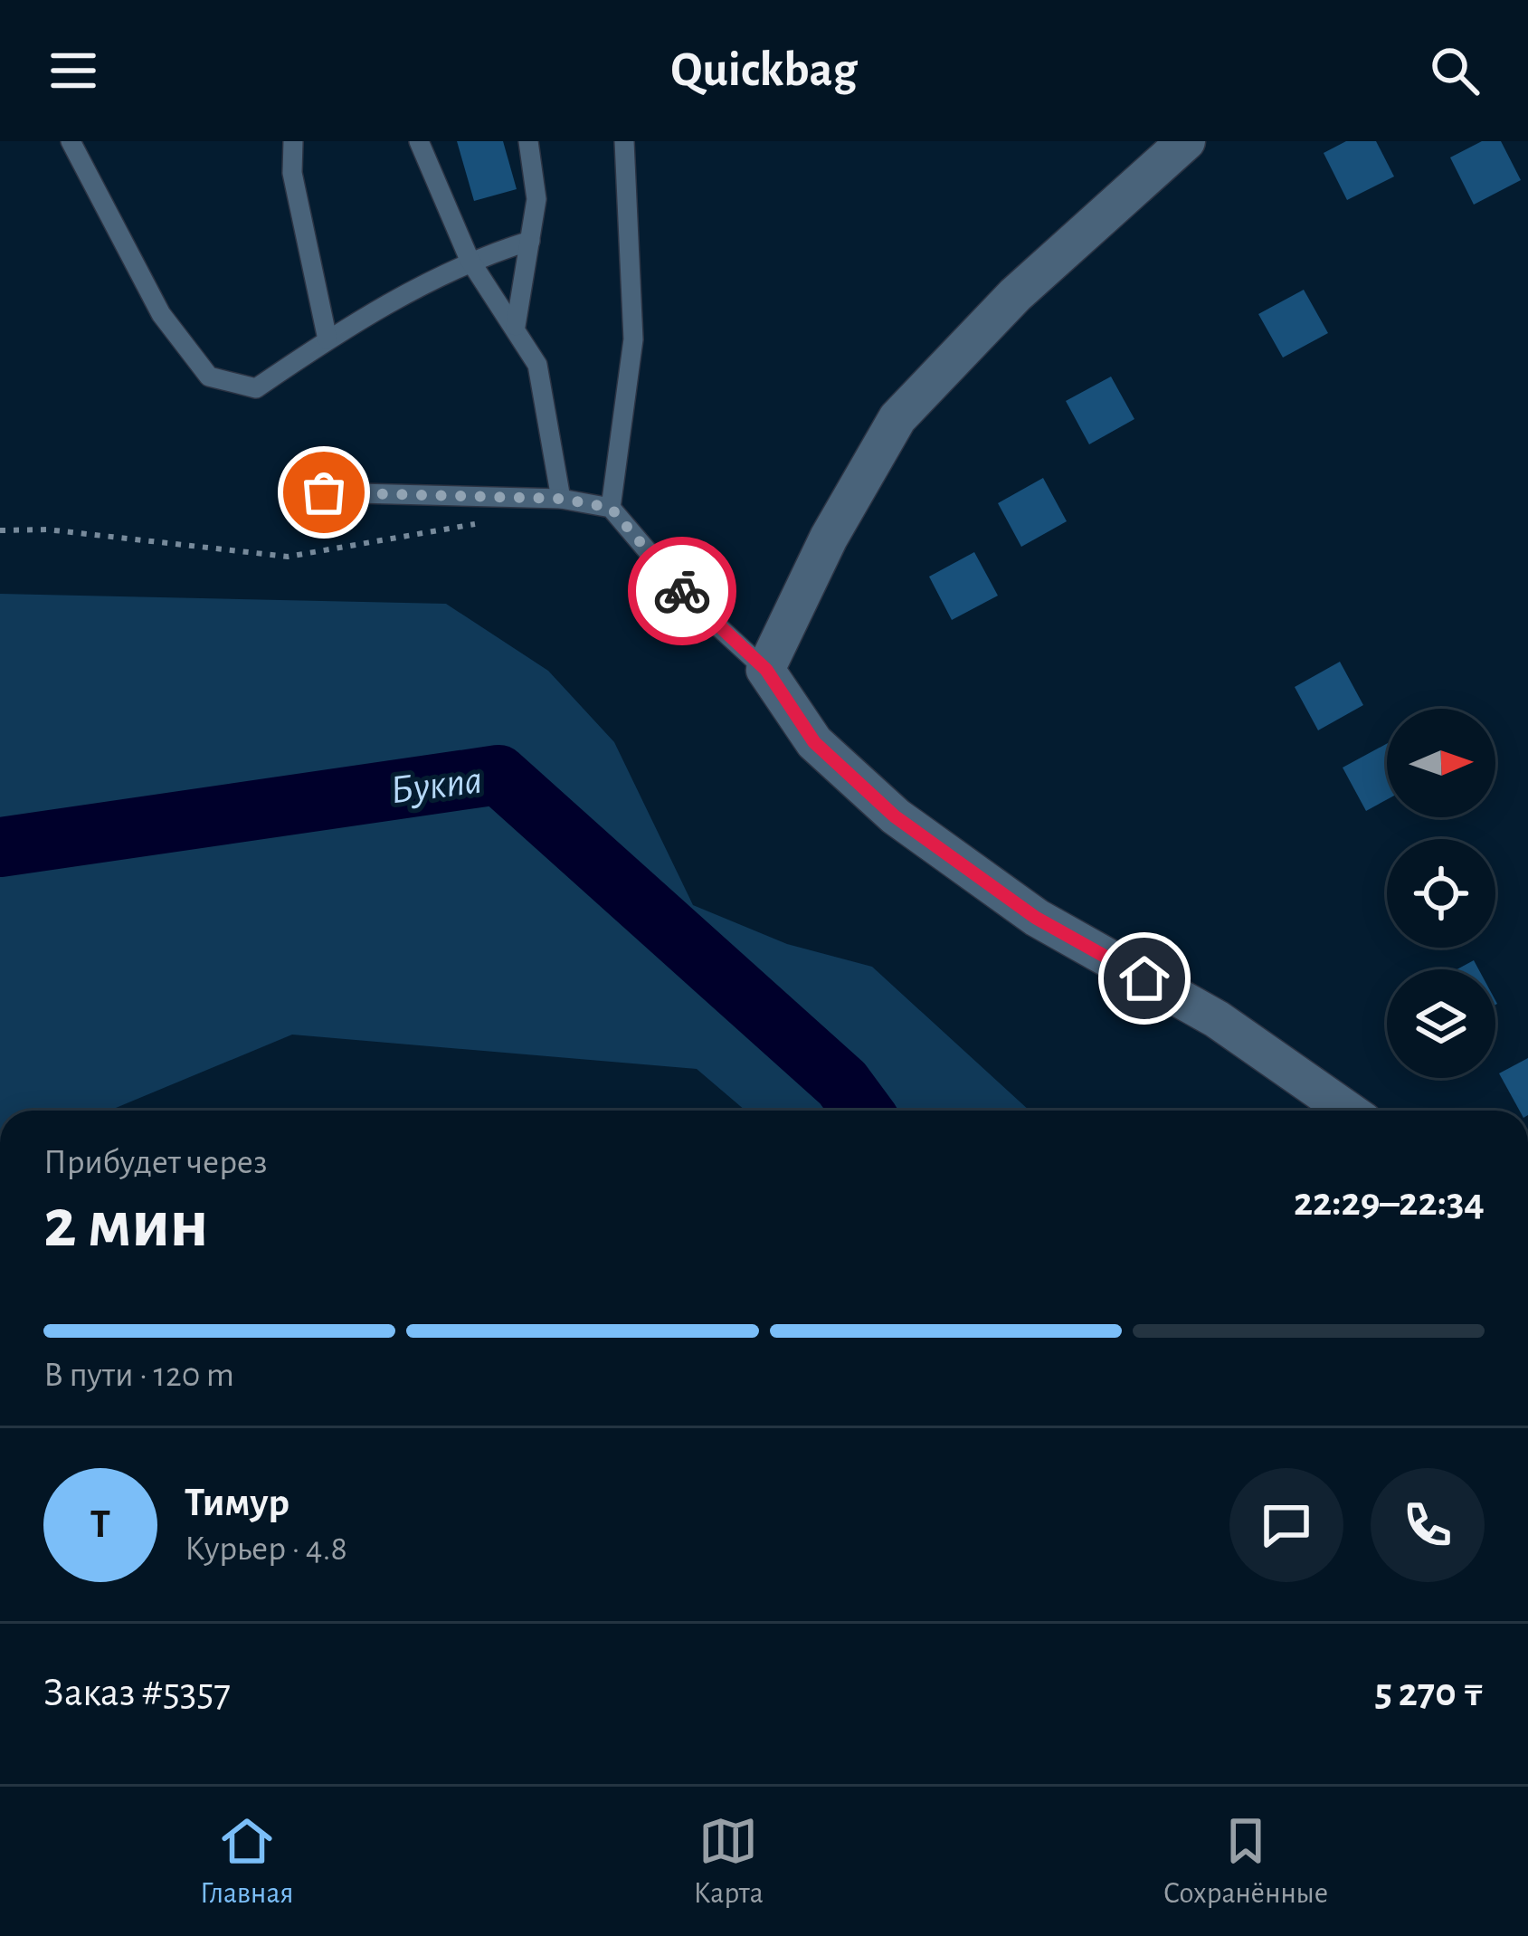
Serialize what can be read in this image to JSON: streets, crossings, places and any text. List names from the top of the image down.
{
  "water": ["Букпа"],
  "north": "right",
  "page": {
    "header": "Quickbag",
    "heading": ["2 мин", "Прибудет через", "22:29–22:34"],
    "panel": [
      "Тимур",
      "Курьер · 4.8",
      "Заказ #5357",
      "5 270 ₸"
    ],
    "bar": "В пути · 120 m",
    "round": "Т",
    "tabs": ["Главная", "Карта", "Сохранённые"]
  }
}
